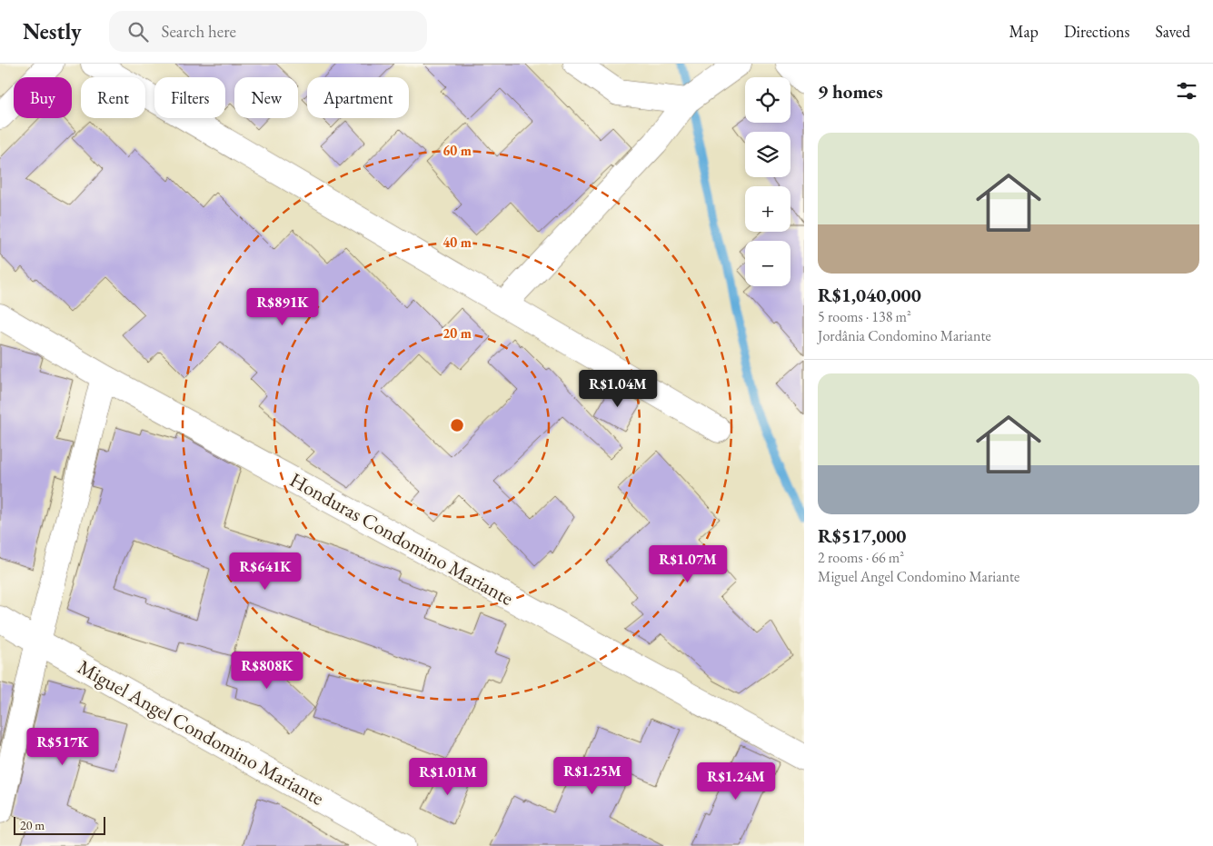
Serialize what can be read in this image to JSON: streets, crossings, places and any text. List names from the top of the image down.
{
  "streets": {
    "street": ["Honduras Condomino Mariante", "Miguel Angel Condomino Mariante"]
  },
  "scale_bar": "20 m",
  "page": {
    "header": "Nestly",
    "search": "Search here",
    "nav": ["Map", "Directions", "Saved"],
    "heading": "9 homes",
    "map_buttons": ["+", "−"],
    "chip": [
      "Buy",
      "Rent",
      "Filters",
      "New",
      "Apartment"
    ],
    "list": [
      {
        "name": "R$1,040,000",
        "note": "5 rooms · 138 m² · Jordânia Condomino Mariante"
      },
      {
        "name": "R$517,000",
        "note": "2 rooms · 66 m² · Miguel Angel Condomino Mariante"
      }
    ],
    "price": [
      "R$891K",
      "R$1.04M",
      "R$1.07M",
      "R$641K",
      "R$808K",
      "R$517K",
      "R$1.25M",
      "R$1.01M",
      "R$1.24M"
    ],
    "scale": "20 m"
  },
  "rings": ["60 m", "40 m", "20 m"]
}
